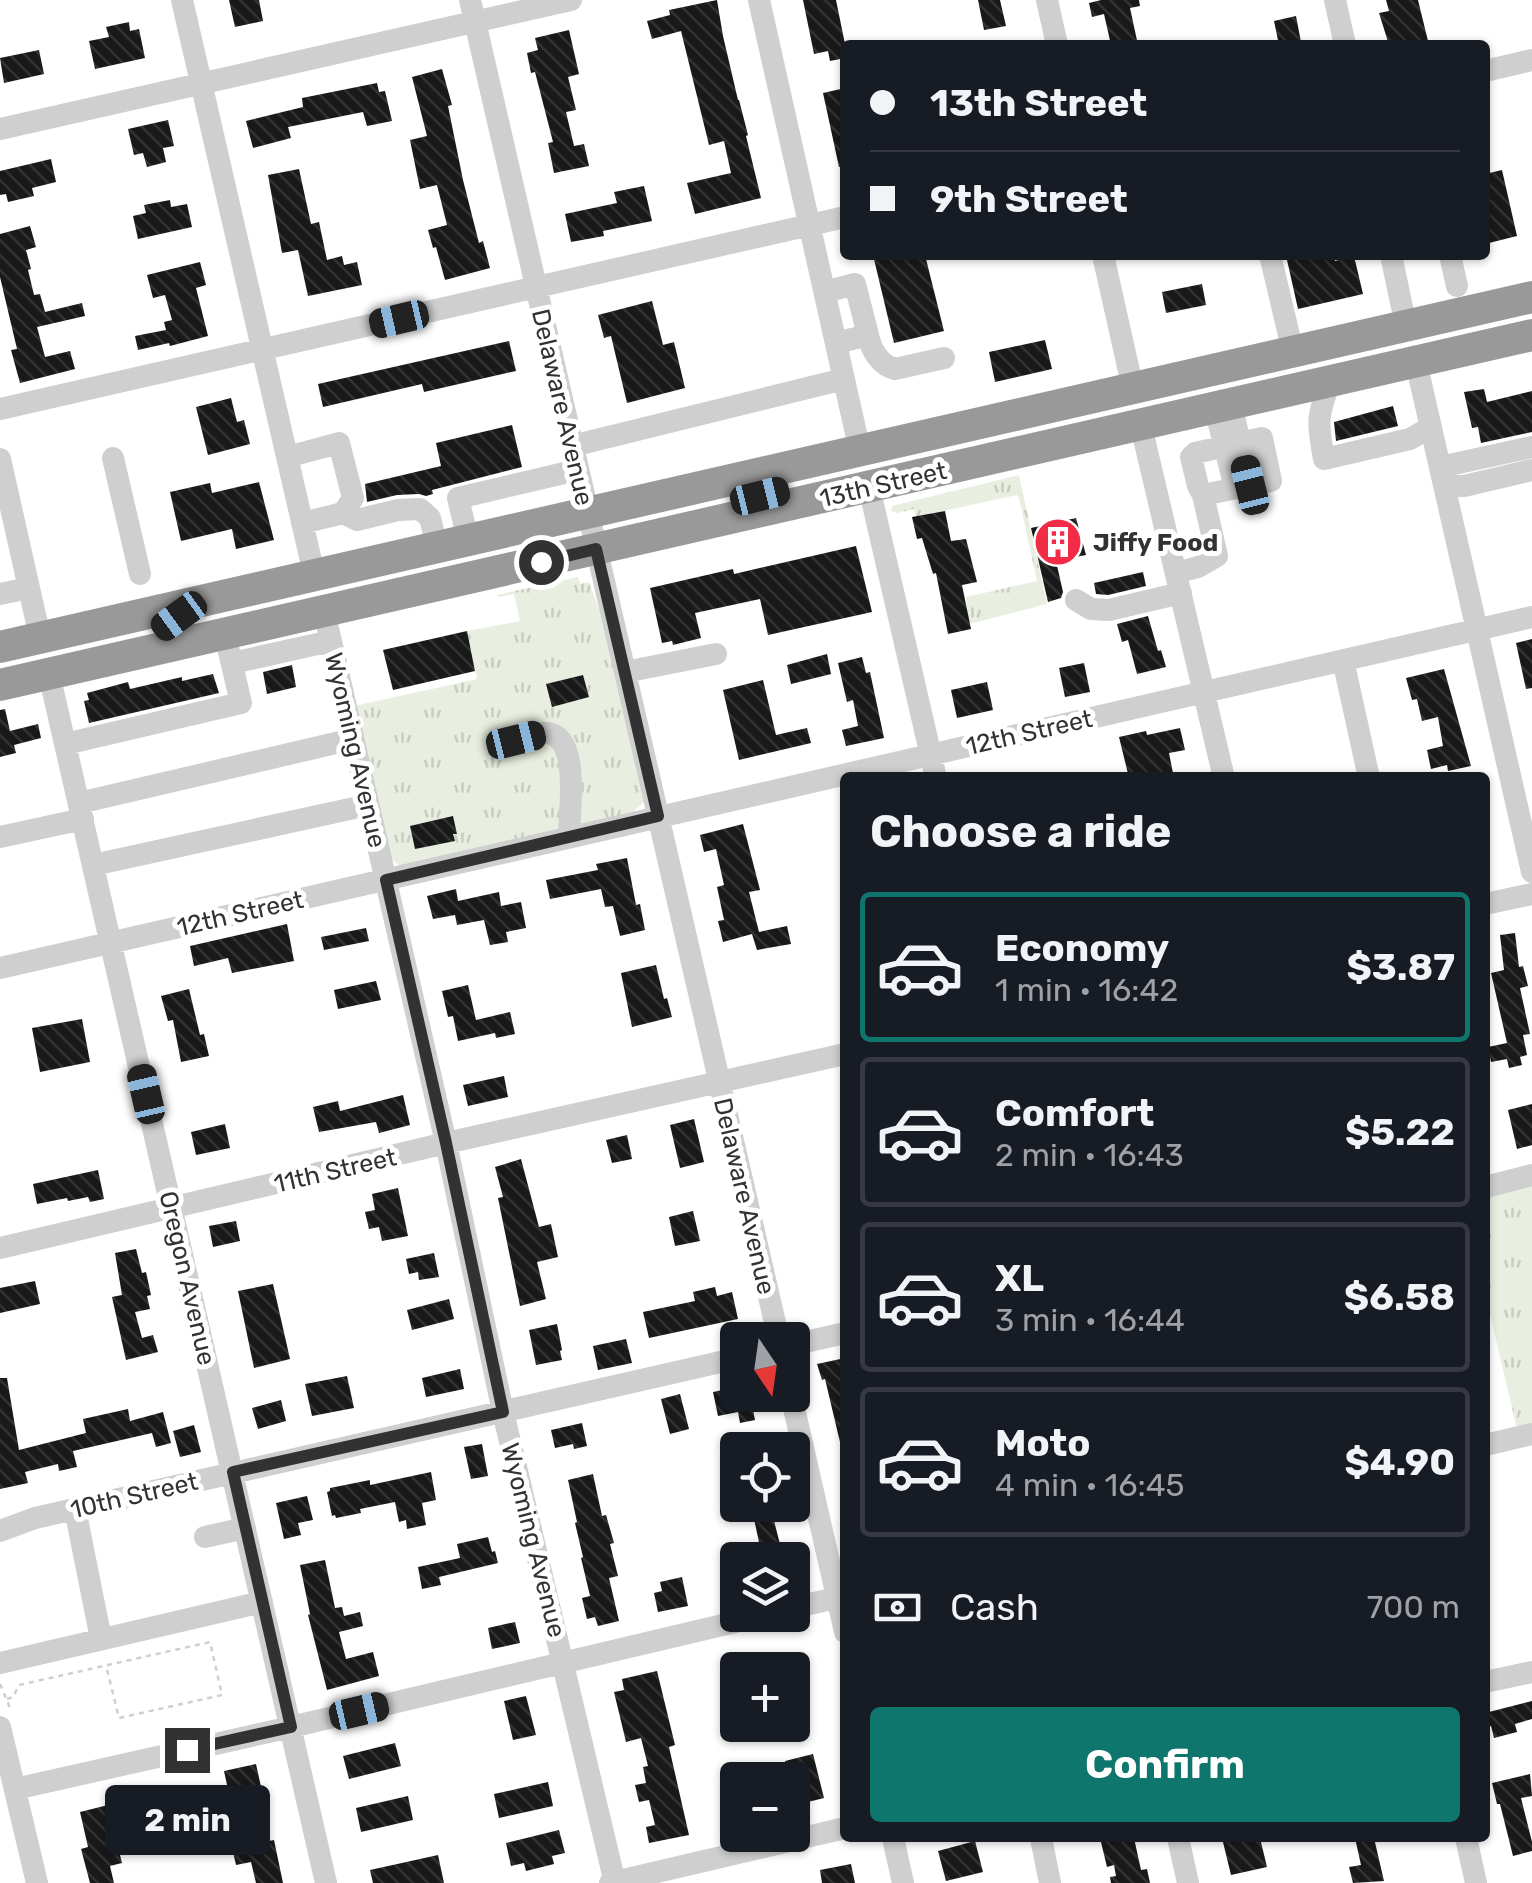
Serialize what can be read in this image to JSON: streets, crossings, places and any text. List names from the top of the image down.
{
  "streets": {
    "highway": ["13th Street"],
    "street": [
      "Delaware Avenue",
      "12th Street",
      "Wyoming Avenue",
      "11th Street",
      "Oregon Avenue",
      "10th Street"
    ]
  },
  "crossings": [
    ["Delaware Avenue", "13th Street"],
    ["Delaware Avenue", "12th Street"],
    ["Delaware Avenue", "11th Street"],
    ["13th Street", "Wyoming Avenue"],
    ["13th Street", "Oregon Avenue"],
    ["12th Street", "Wyoming Avenue"],
    ["12th Street", "Oregon Avenue"],
    ["Wyoming Avenue", "11th Street"],
    ["Wyoming Avenue", "10th Street"],
    ["11th Street", "Oregon Avenue"],
    ["Oregon Avenue", "10th Street"]
  ],
  "places": {
    "building": ["Jiffy Food"]
  },
  "north": "bottom",
  "page": {
    "banner": ["13th Street", "9th Street"],
    "heading": "Choose a ride",
    "list": [
      {
        "name": "Economy",
        "note": "1 min · 16:42",
        "value": "$3.87"
      },
      {
        "name": "Comfort",
        "note": "2 min · 16:43",
        "value": "$5.22"
      },
      {
        "name": "XL",
        "note": "3 min · 16:44",
        "value": "$6.58"
      },
      {
        "name": "Moto",
        "note": "4 min · 16:45",
        "value": "$4.90"
      }
    ],
    "map_buttons": ["+", "−"],
    "pay": ["Cash", "700 m"],
    "buttons": "Confirm",
    "bubble": "2 min"
  }
}
